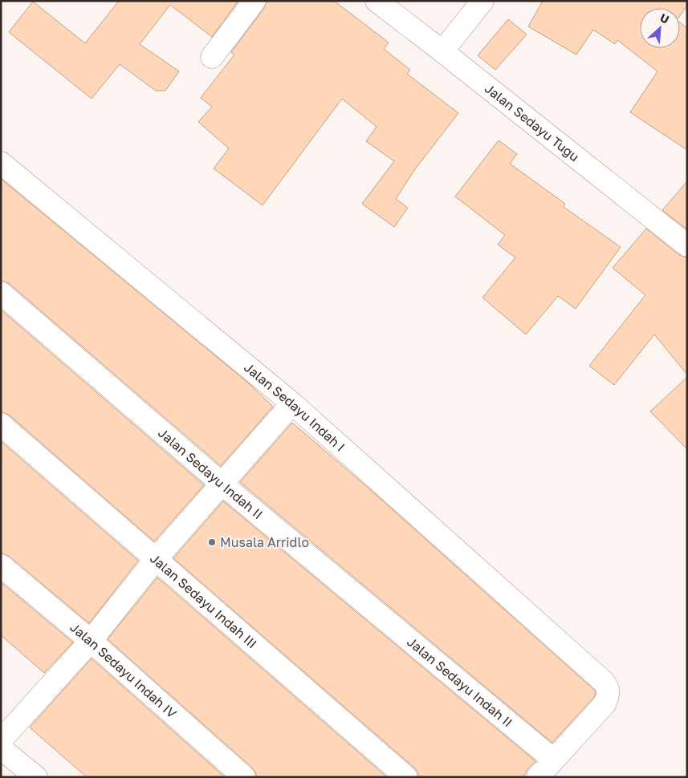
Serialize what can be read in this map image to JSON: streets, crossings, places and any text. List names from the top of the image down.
{
  "streets": {
    "street": [
      "Jalan Sedayu Tugu",
      "Jalan Sedayu Indah I",
      "Jalan Sedayu Indah II",
      "Jalan Sedayu Indah III",
      "Jalan Sedayu Indah IV"
    ]
  },
  "crossings": [
    ["Jalan Sedayu Indah I", "Jalan Sedayu Indah II"]
  ],
  "places": ["Musala Arridlo"],
  "north": "top right"
}
